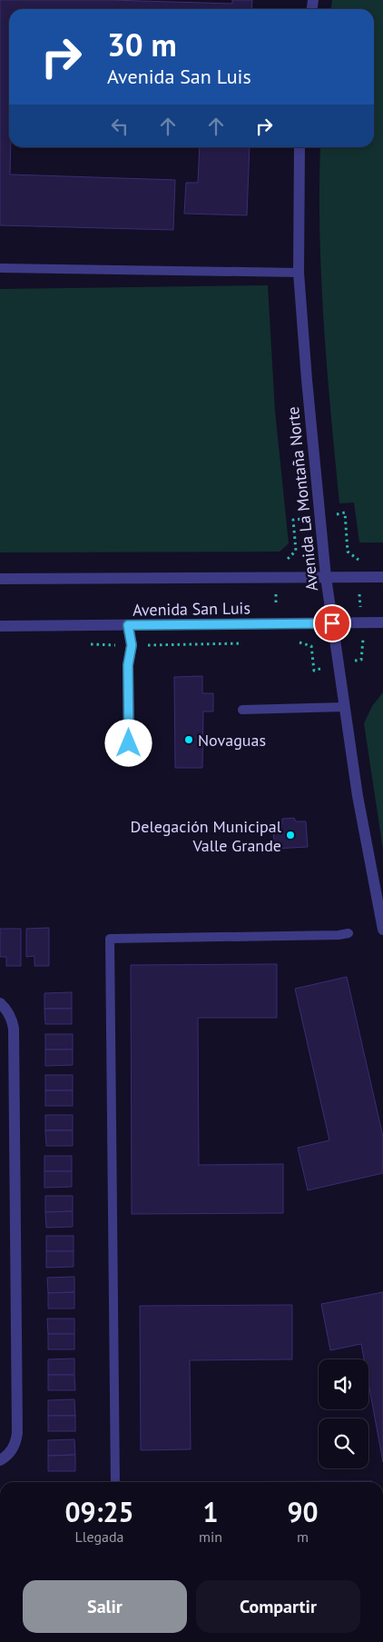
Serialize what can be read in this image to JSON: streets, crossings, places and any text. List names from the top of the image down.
{
  "streets": {
    "street": ["Avenida La Montaña Norte", "Avenida San Luis"]
  },
  "crossings": [
    ["Avenida La Montaña Norte", "Avenida San Luis"]
  ],
  "places": ["Novaguas", "Delegación Municipal Valle Grande"],
  "page": {
    "turn": ["30 m", "Avenida San Luis"],
    "eta": [
      "09:25",
      "Llegada",
      "1",
      "min",
      "90",
      "m"
    ],
    "buttons": ["Salir", "Compartir"]
  }
}
